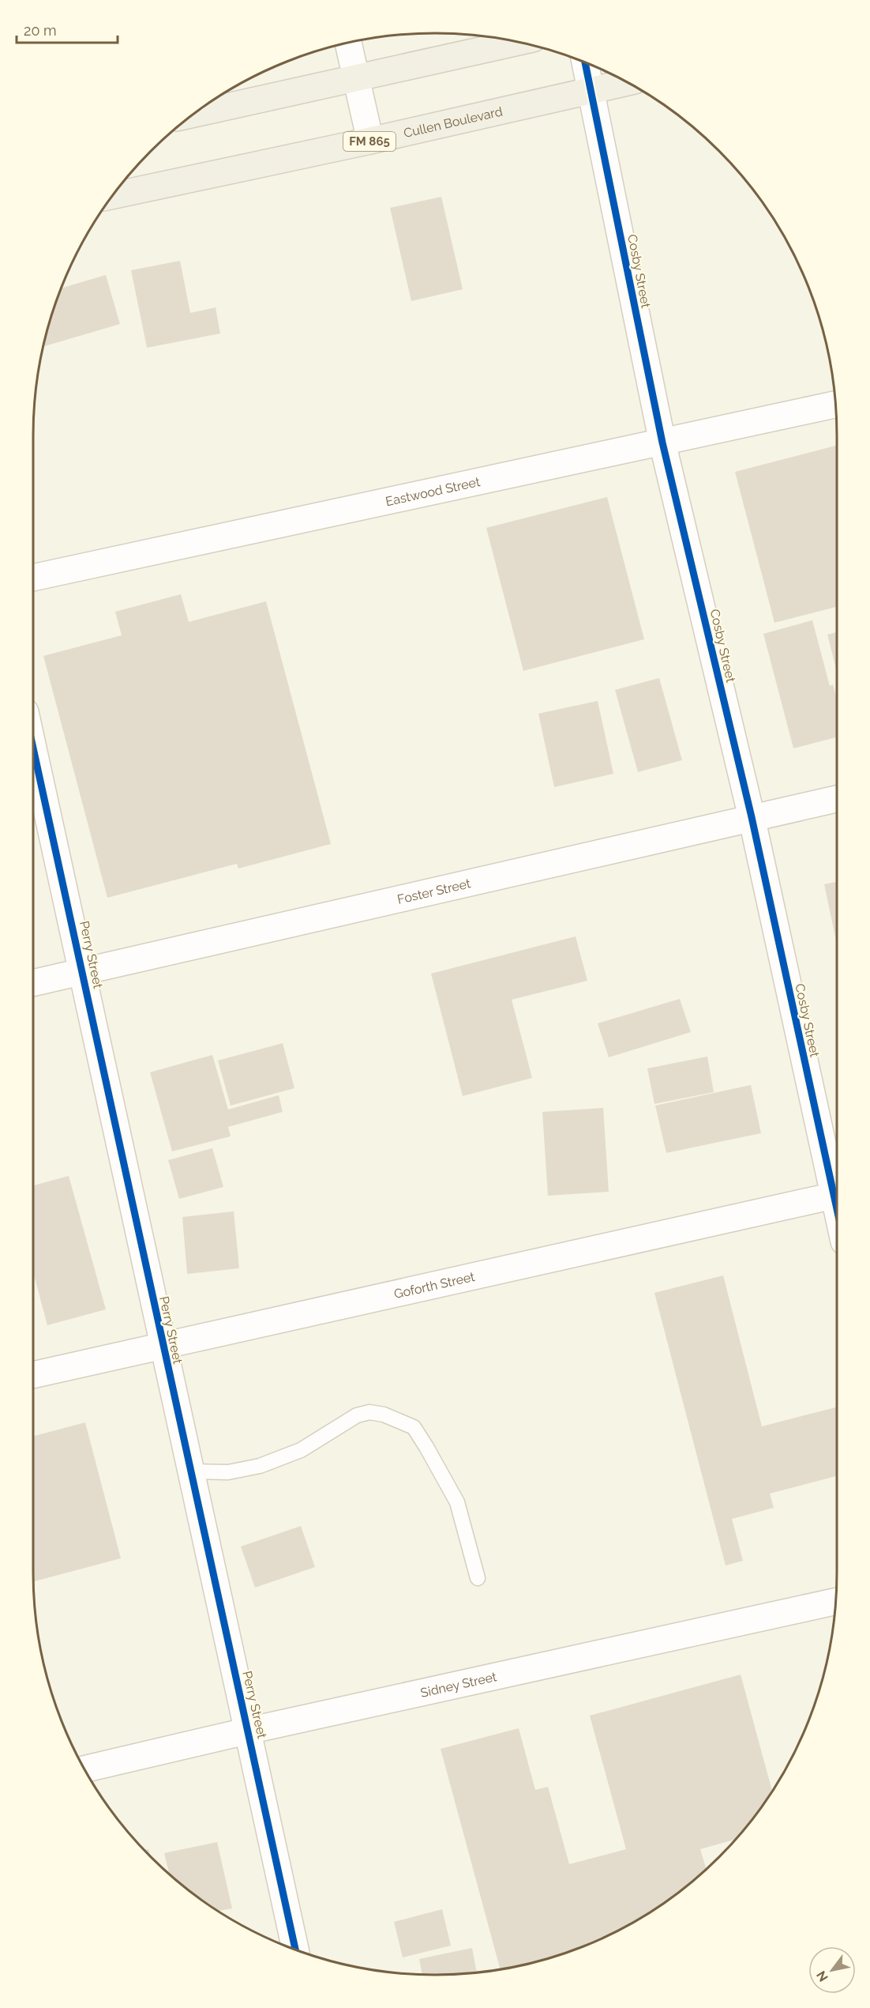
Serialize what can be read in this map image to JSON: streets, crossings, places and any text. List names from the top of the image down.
{
  "streets": {
    "main road": ["Cullen Boulevard", "FM 865"],
    "street": [
      "Cosby Street",
      "Eastwood Street",
      "Foster Street",
      "Perry Street",
      "Goforth Street",
      "Sidney Street"
    ]
  },
  "crossings": [
    ["Cullen Boulevard", "Cosby Street"],
    ["Cosby Street", "Eastwood Street"],
    ["Cosby Street", "Foster Street"],
    ["Foster Street", "Perry Street"],
    ["Perry Street", "Goforth Street"],
    ["Perry Street", "Sidney Street"]
  ],
  "scale_bar": "20 m",
  "north": "bottom left"
}
